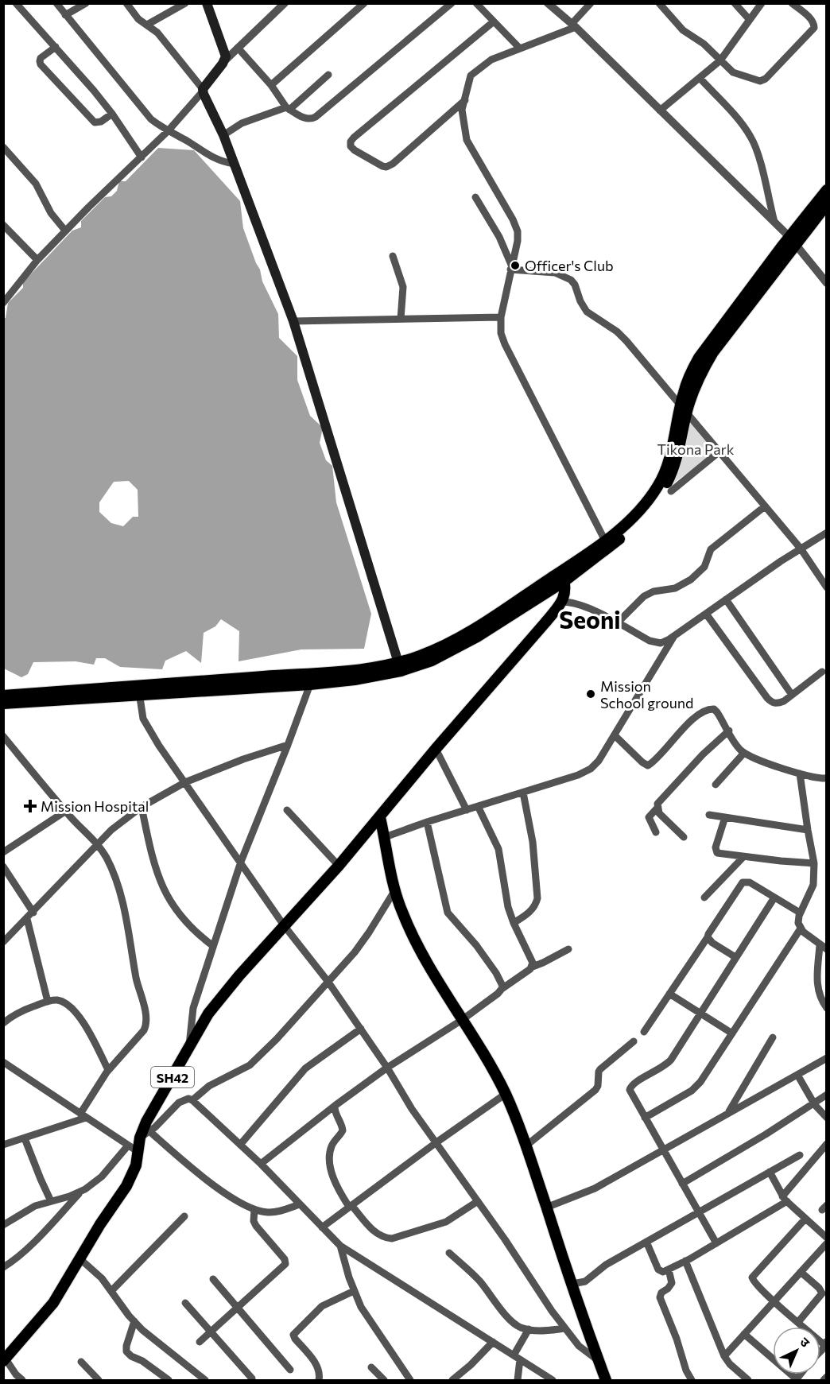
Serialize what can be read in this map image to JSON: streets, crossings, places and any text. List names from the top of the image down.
{
  "streets": {
    "main road": ["SH42"]
  },
  "districts": ["Seoni"],
  "parks": ["Tikona Park"],
  "places": {
    "other": ["Officer's Club", "Mission School ground"],
    "health": ["Mission Hospital"]
  },
  "north": "top right"
}
